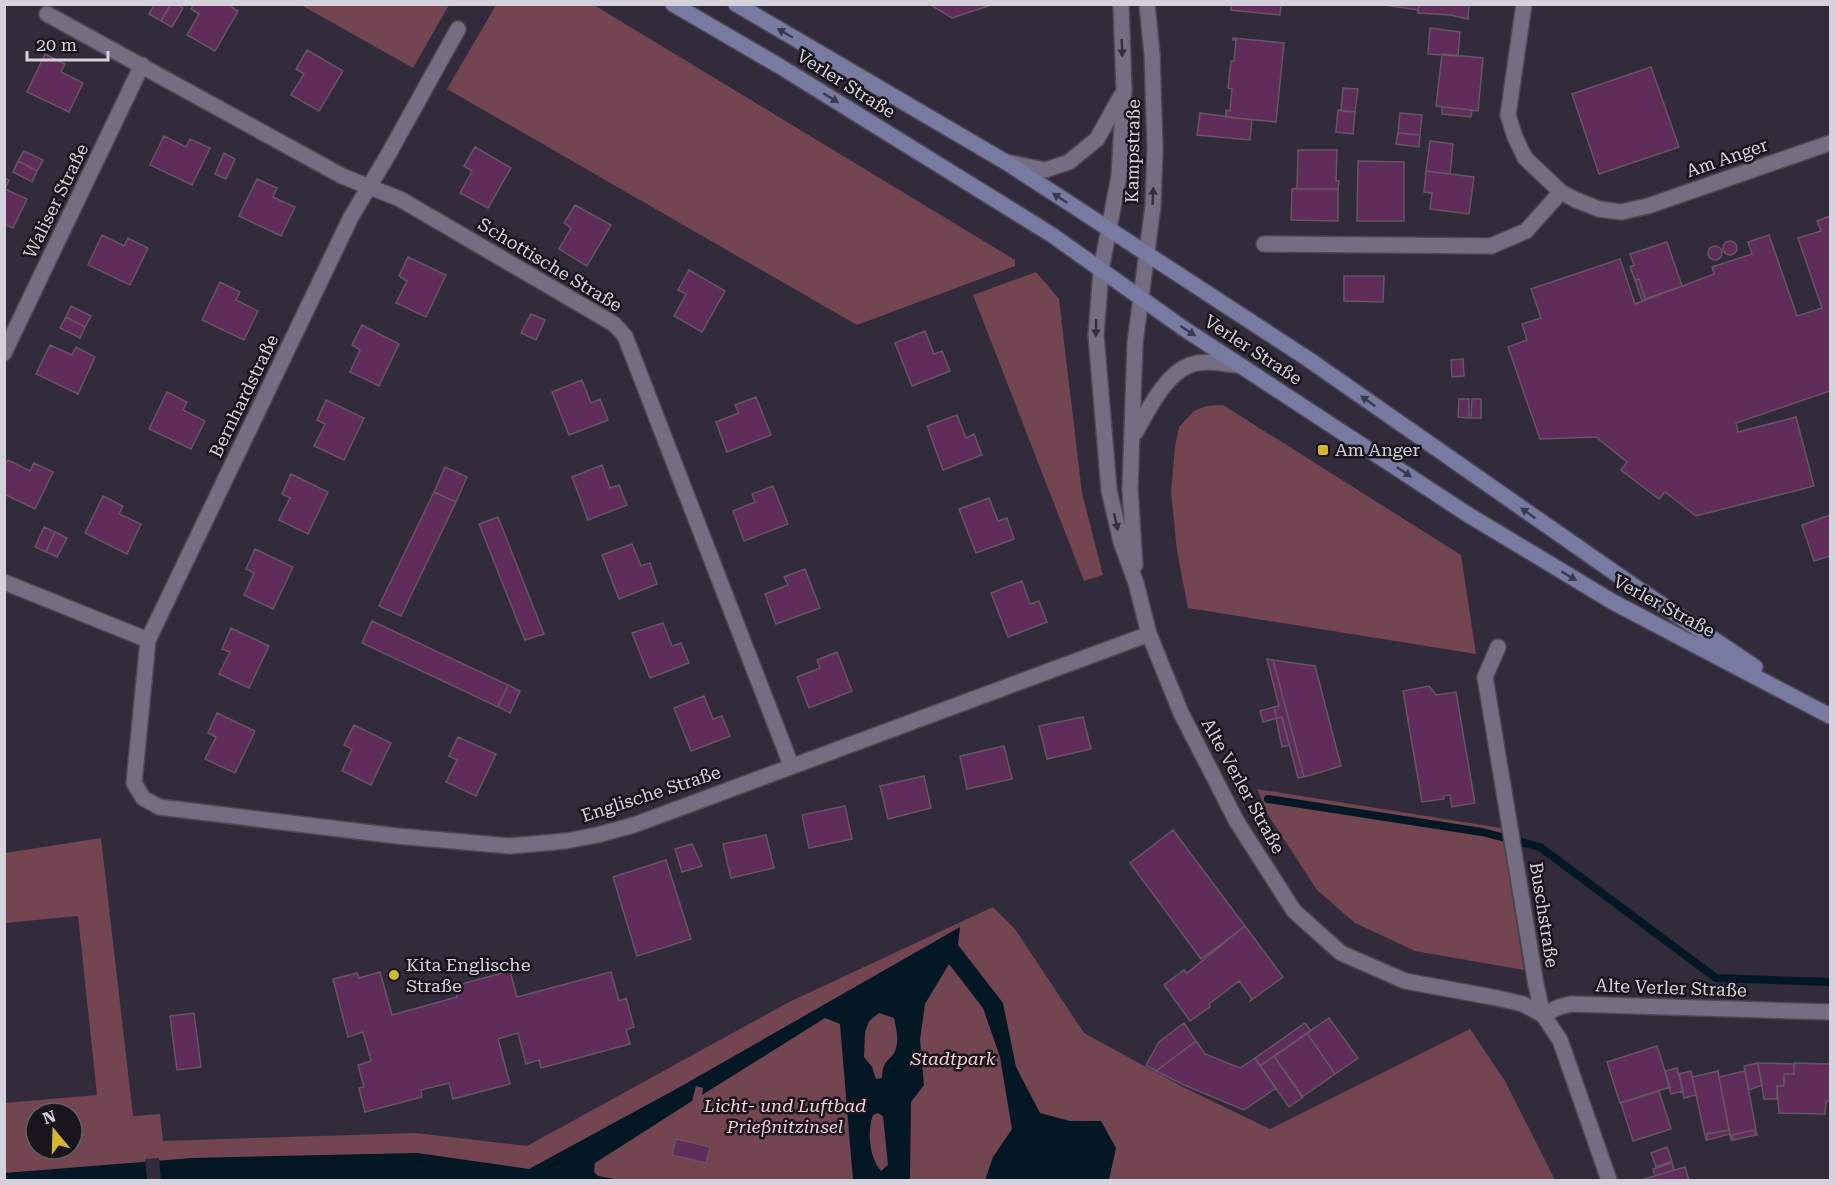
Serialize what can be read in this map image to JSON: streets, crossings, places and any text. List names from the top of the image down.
{
  "streets": {
    "main road": ["Verler Straße"],
    "street": [
      "Kampstraße",
      "Am Anger",
      "Waliser Straße",
      "Schottische Straße",
      "Bernhardstraße",
      "Alte Verler Straße",
      "Englische Straße",
      "Buschstraße"
    ]
  },
  "crossings": [
    ["Verler Straße", "Kampstraße"],
    ["Verler Straße", "Alte Verler Straße"],
    ["Kampstraße", "Alte Verler Straße"],
    ["Waliser Straße", "Schottische Straße"],
    ["Schottische Straße", "Bernhardstraße"],
    ["Schottische Straße", "Englische Straße"],
    ["Bernhardstraße", "Englische Straße"],
    ["Alte Verler Straße", "Englische Straße"],
    ["Alte Verler Straße", "Buschstraße"]
  ],
  "parks": ["Stadtpark", "Licht- und Luftbad Prießnitzinsel"],
  "places": {
    "transit": ["Am Anger"],
    "other": ["Kita Englische Straße"]
  },
  "scale_bar": "20 m",
  "north": "top"
}
